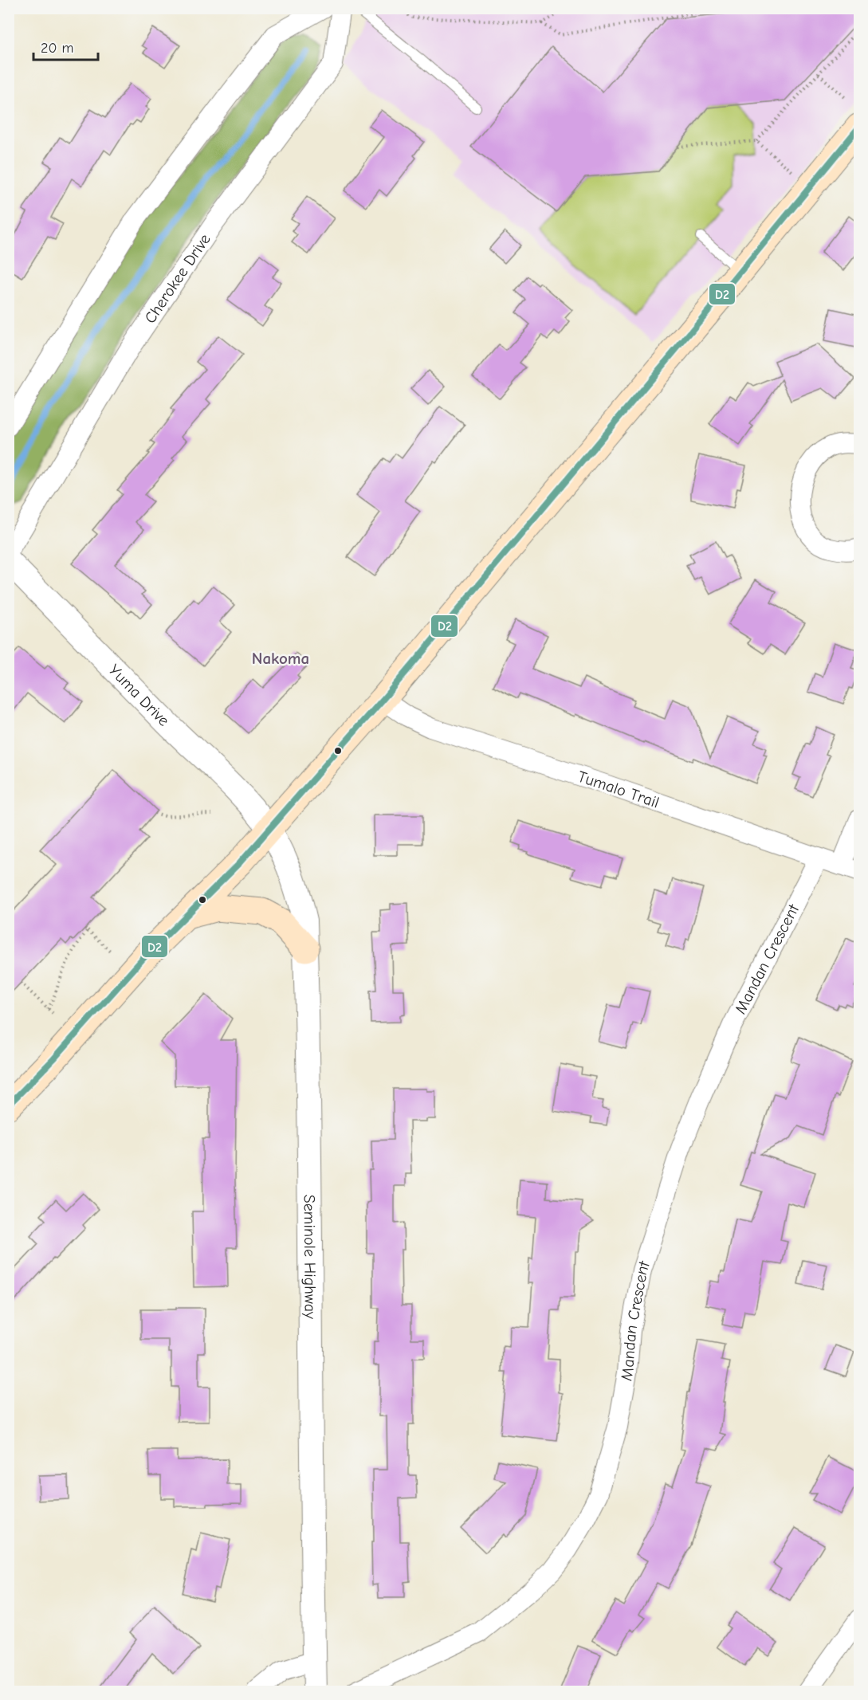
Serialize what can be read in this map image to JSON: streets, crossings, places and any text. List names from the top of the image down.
{
  "streets": {
    "street": [
      "Cherokee Drive",
      "Yuma Drive",
      "Tumalo Trail",
      "Mandan Crescent",
      "Seminole Highway"
    ]
  },
  "crossings": [
    ["Yuma Drive", "Seminole Highway"],
    ["Tumalo Trail", "Mandan Crescent"]
  ],
  "districts": ["Nakoma"],
  "lines": ["transit line D2"],
  "scale_bar": "20 m"
}
